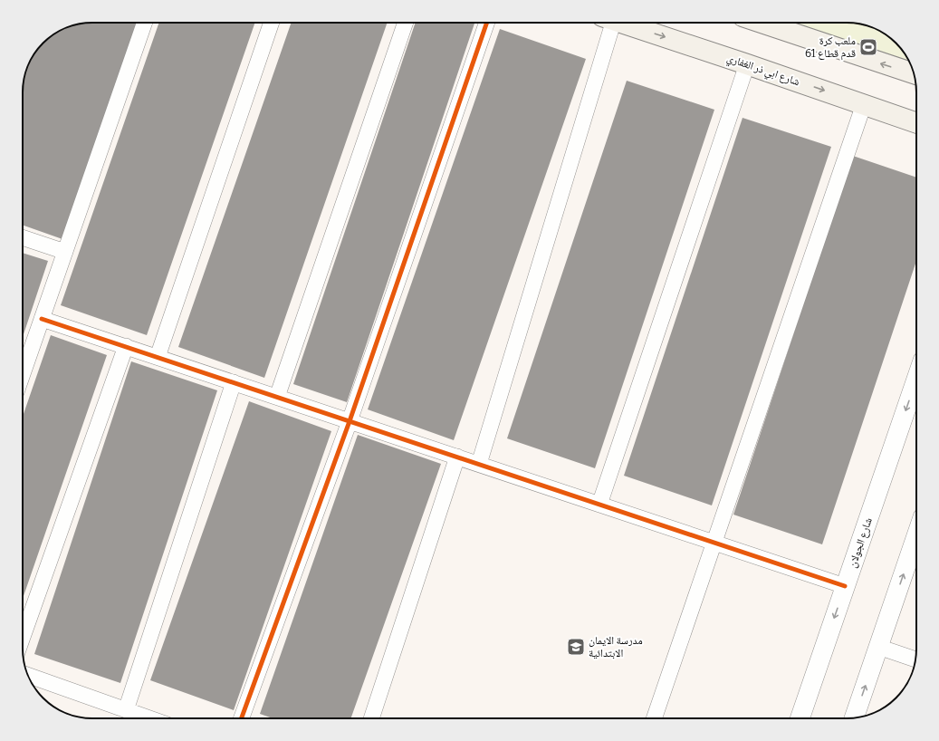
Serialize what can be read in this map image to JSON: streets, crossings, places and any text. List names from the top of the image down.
{
  "streets": {
    "main road": ["شارع ابي ذر الغفاري"],
    "street": ["شارع الجولان"]
  },
  "places": {
    "sports": ["ملعب كرة قدم قطاع 61"],
    "school or university": ["مدرسة الايمان الابتدائية"]
  }
}
